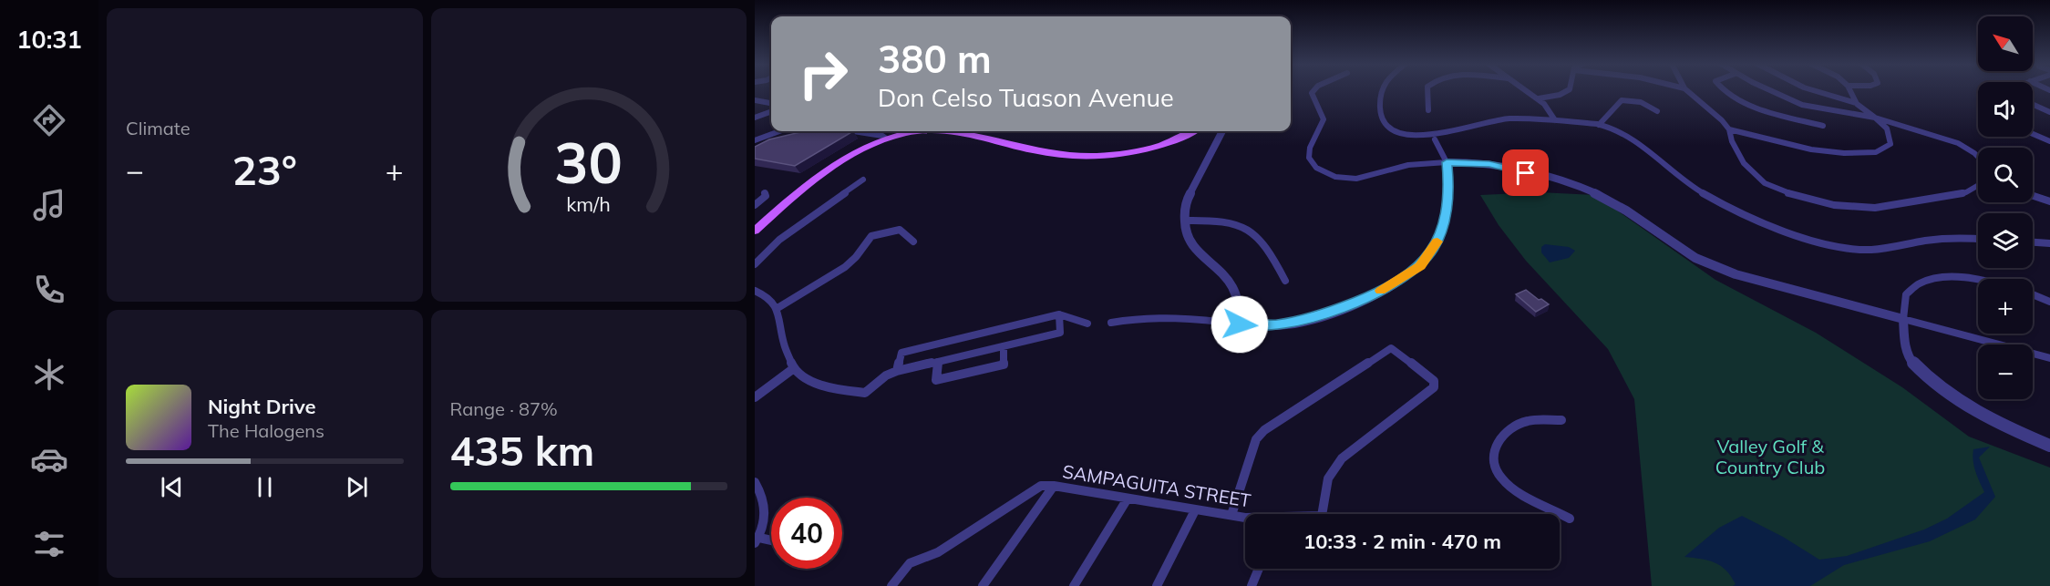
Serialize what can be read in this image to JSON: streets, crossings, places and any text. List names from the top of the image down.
{
  "streets": {
    "street": ["SAMPAGUITA STREET"]
  },
  "parks": ["Valley Golf & Country Club"],
  "north": "top left",
  "page": {
    "tabs": "10:31",
    "tile": [
      "Climate",
      ["Range · 87%", "435 km"]
    ],
    "map_buttons": ["+", "−"],
    "turn": ["380 m", "Don Celso Tuason Avenue"],
    "heat": ["−", "23°", "+"],
    "song": ["Night Drive", "The Halogens"],
    "limit": "40",
    "trip": "10:33 · 2 min · 470 m",
    "gauge": ["30", "km/h"]
  }
}
